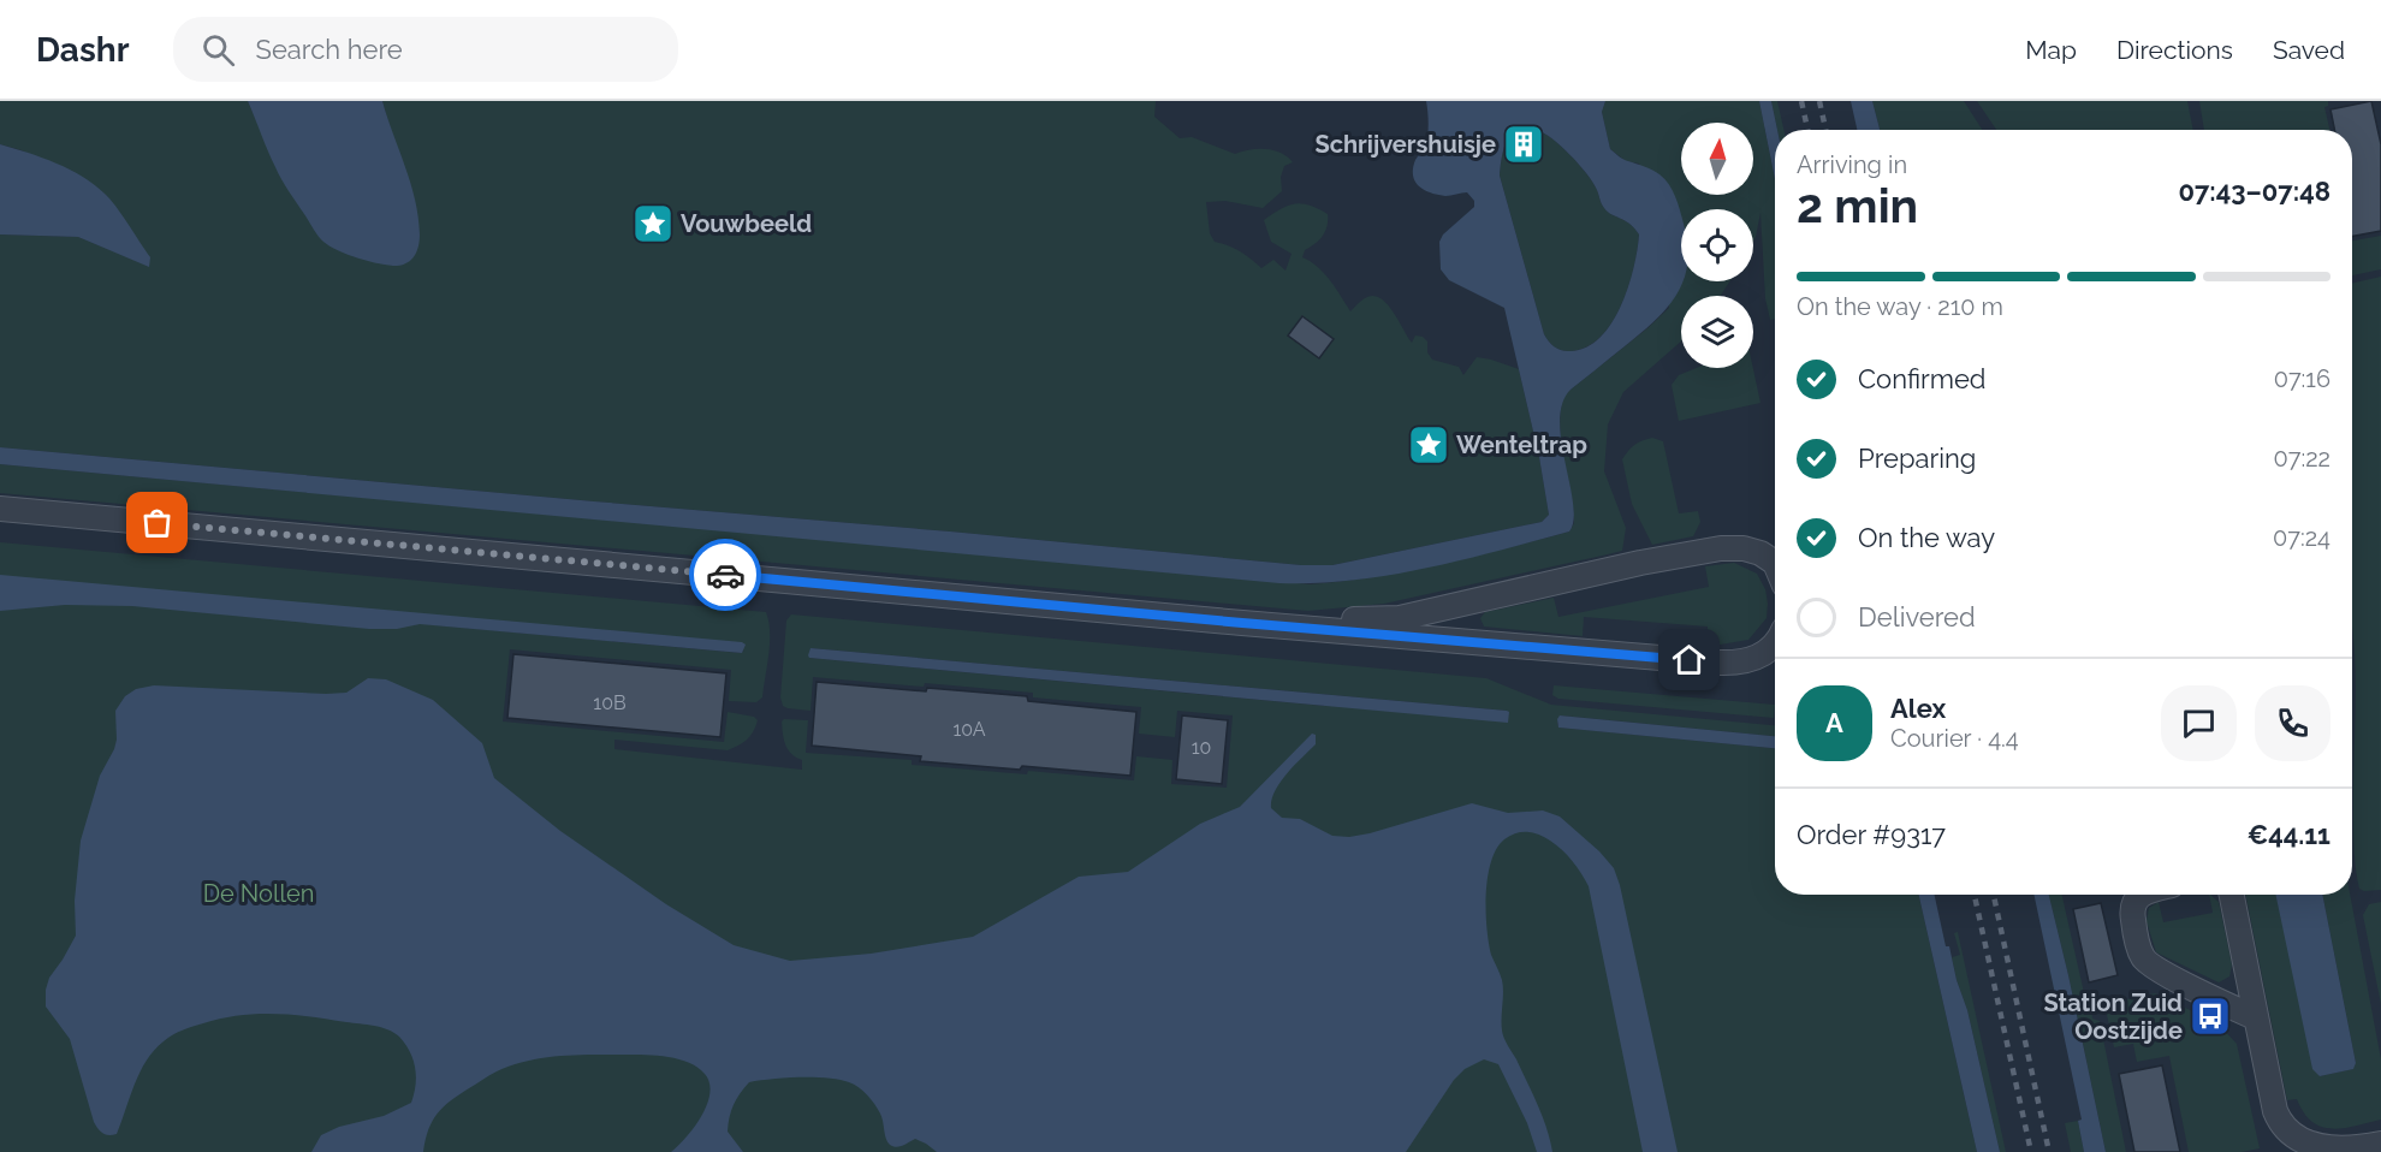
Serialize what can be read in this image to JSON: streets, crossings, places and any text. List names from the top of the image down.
{
  "parks": ["De Nollen"],
  "places": {
    "building": ["Schrijvershuisje"],
    "place": ["Vouwbeeld", "Wenteltrap"],
    "bus stop": ["Station Zuid Oostzijde"]
  },
  "house_numbers": ["10B", "10A", "10"],
  "north": "top",
  "page": {
    "header": "Dashr",
    "search": "Search here",
    "nav": ["Map", "Directions", "Saved"],
    "heading": ["2 min", "Arriving in", "07:43–07:48"],
    "panel": [
      "Alex",
      "Courier · 4.4",
      "Order #9317",
      "€44.11"
    ],
    "bar": "On the way · 210 m",
    "list": [
      ["Confirmed", "07:16"],
      ["Preparing", "07:22"],
      ["On the way", "07:24"],
      "Delivered"
    ],
    "round": "A"
  }
}
